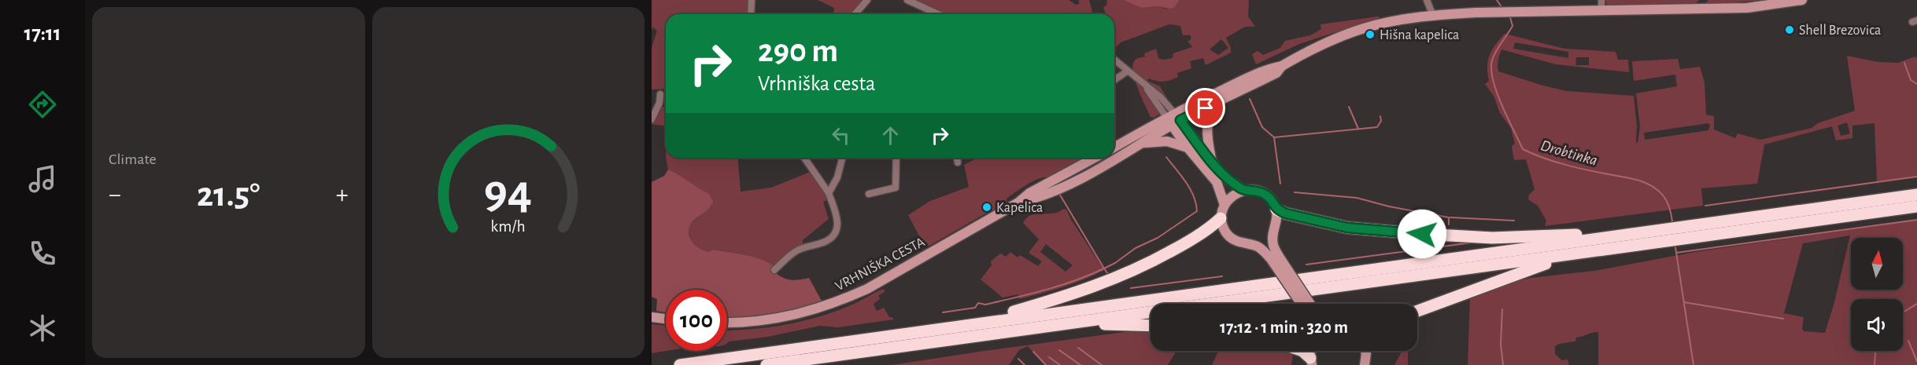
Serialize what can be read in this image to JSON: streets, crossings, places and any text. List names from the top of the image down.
{
  "streets": {
    "main road": ["VRHNIŠKA CESTA"]
  },
  "water": ["Drobtinka"],
  "places": ["Shell Brezovica", "Hišna kapelica", "Kapelica"],
  "north": "top",
  "page": {
    "tabs": "17:11",
    "tile": "Climate",
    "turn": ["290 m", "Vrhniška cesta"],
    "heat": ["−", "21.5°", "+"],
    "limit": "100",
    "trip": "17:12 · 1 min · 320 m",
    "gauge": ["94", "km/h"]
  }
}
